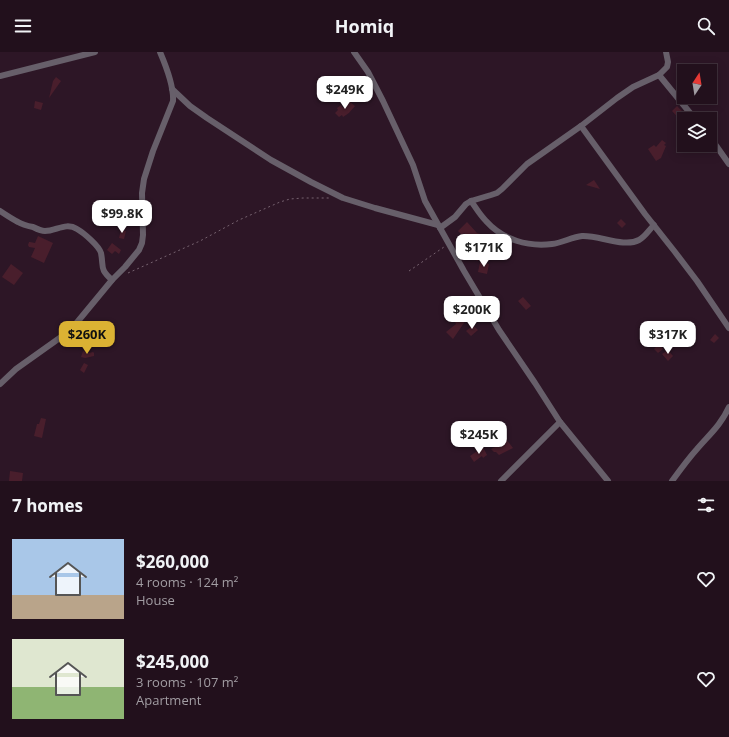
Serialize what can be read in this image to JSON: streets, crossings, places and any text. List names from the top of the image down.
{
  "north": "top",
  "page": {
    "header": "Homiq",
    "price": [
      "$249K",
      "$99.8K",
      "$171K",
      "$200K",
      "$260K",
      "$317K",
      "$245K"
    ],
    "heading": "7 homes",
    "list": [
      {
        "name": "$260,000",
        "note": "4 rooms · 124 m² · House"
      },
      {
        "name": "$245,000",
        "note": "3 rooms · 107 m² · Apartment"
      }
    ]
  }
}
